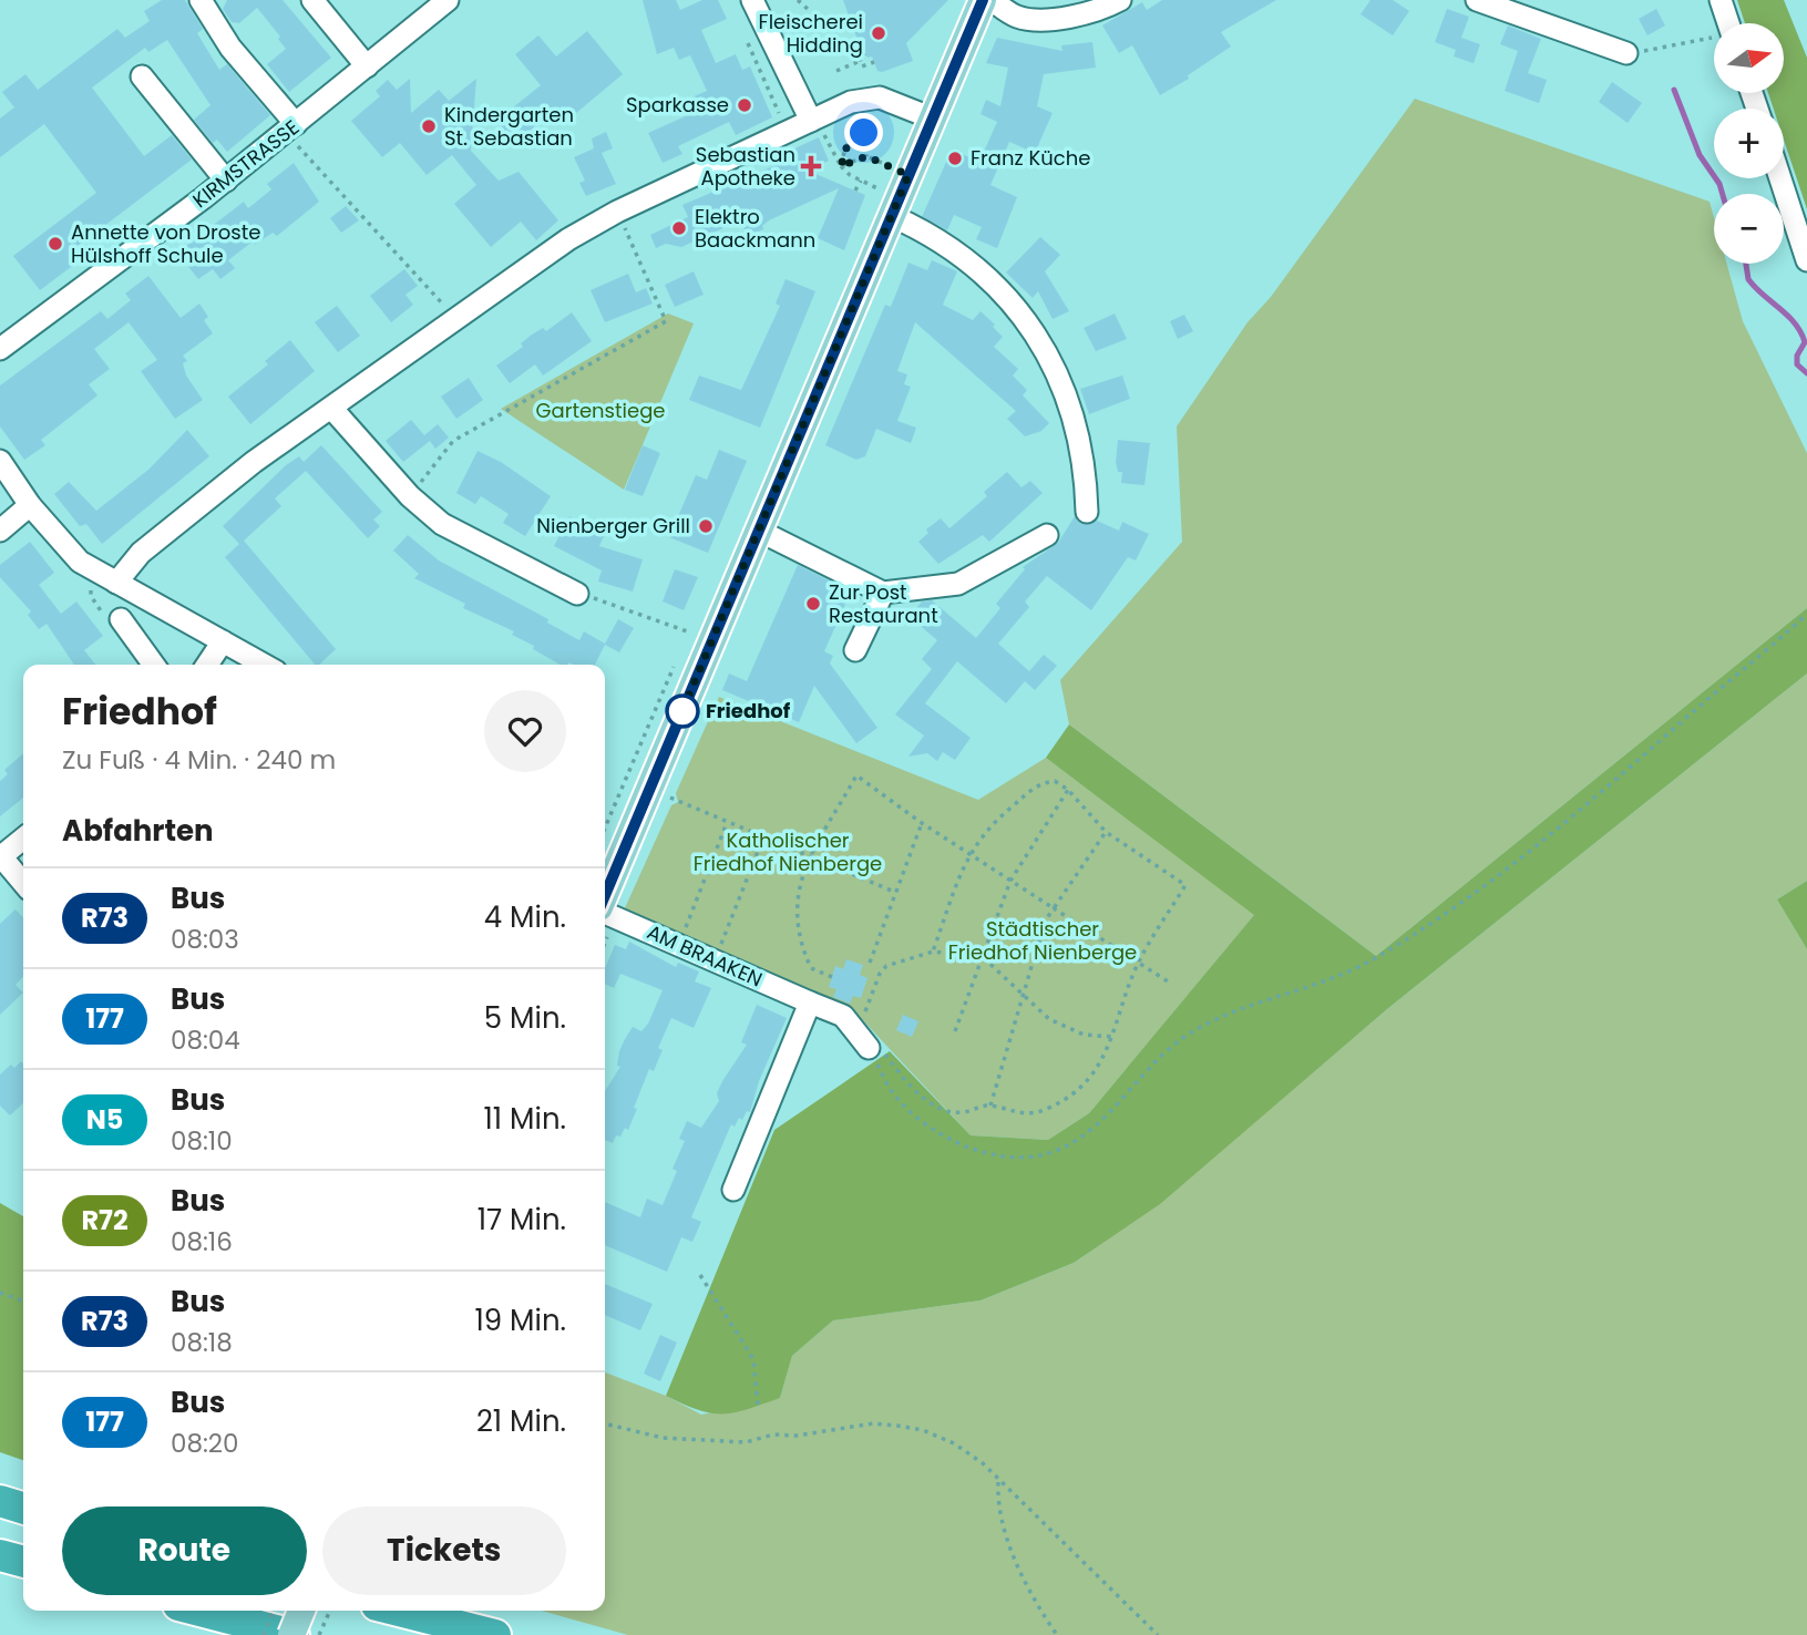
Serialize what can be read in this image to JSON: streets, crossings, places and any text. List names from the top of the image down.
{
  "streets": {
    "street": ["KIRMSTRASSE", "AM BRAAKEN"]
  },
  "parks": ["Gartenstiege", "Katholischer Friedhof Nienberge", "Städtischer Friedhof Nienberge"],
  "places": {
    "other": [
      "Fleischerei Hidding",
      "Sparkasse",
      "Kindergarten St. Sebastian",
      "Franz Küche",
      "Elektro Baackmann",
      "Annette von Droste Hülshoff Schule",
      "Nienberger Grill",
      "Zur Post Restaurant",
      "Friedhof"
    ],
    "health": ["Sebastian Apotheke"]
  },
  "lines": ["bus line R73"],
  "north": "right",
  "page": {
    "map_buttons": ["+", "−"],
    "heading": [
      ["Friedhof", "Zu Fuß · 4 Min. · 240 m"],
      "Abfahrten"
    ],
    "list": [
      {
        "mark": "R73",
        "name": "Bus",
        "note": "08:03",
        "value": "4 Min."
      },
      {
        "mark": "177",
        "name": "Bus",
        "note": "08:04",
        "value": "5 Min."
      },
      {
        "mark": "N5",
        "name": "Bus",
        "note": "08:10",
        "value": "11 Min."
      },
      {
        "mark": "R72",
        "name": "Bus",
        "note": "08:16",
        "value": "17 Min."
      },
      {
        "mark": "R73",
        "name": "Bus",
        "note": "08:18",
        "value": "19 Min."
      },
      {
        "mark": "177",
        "name": "Bus",
        "note": "08:20",
        "value": "21 Min."
      }
    ],
    "buttons": ["Route", "Tickets"]
  }
}
